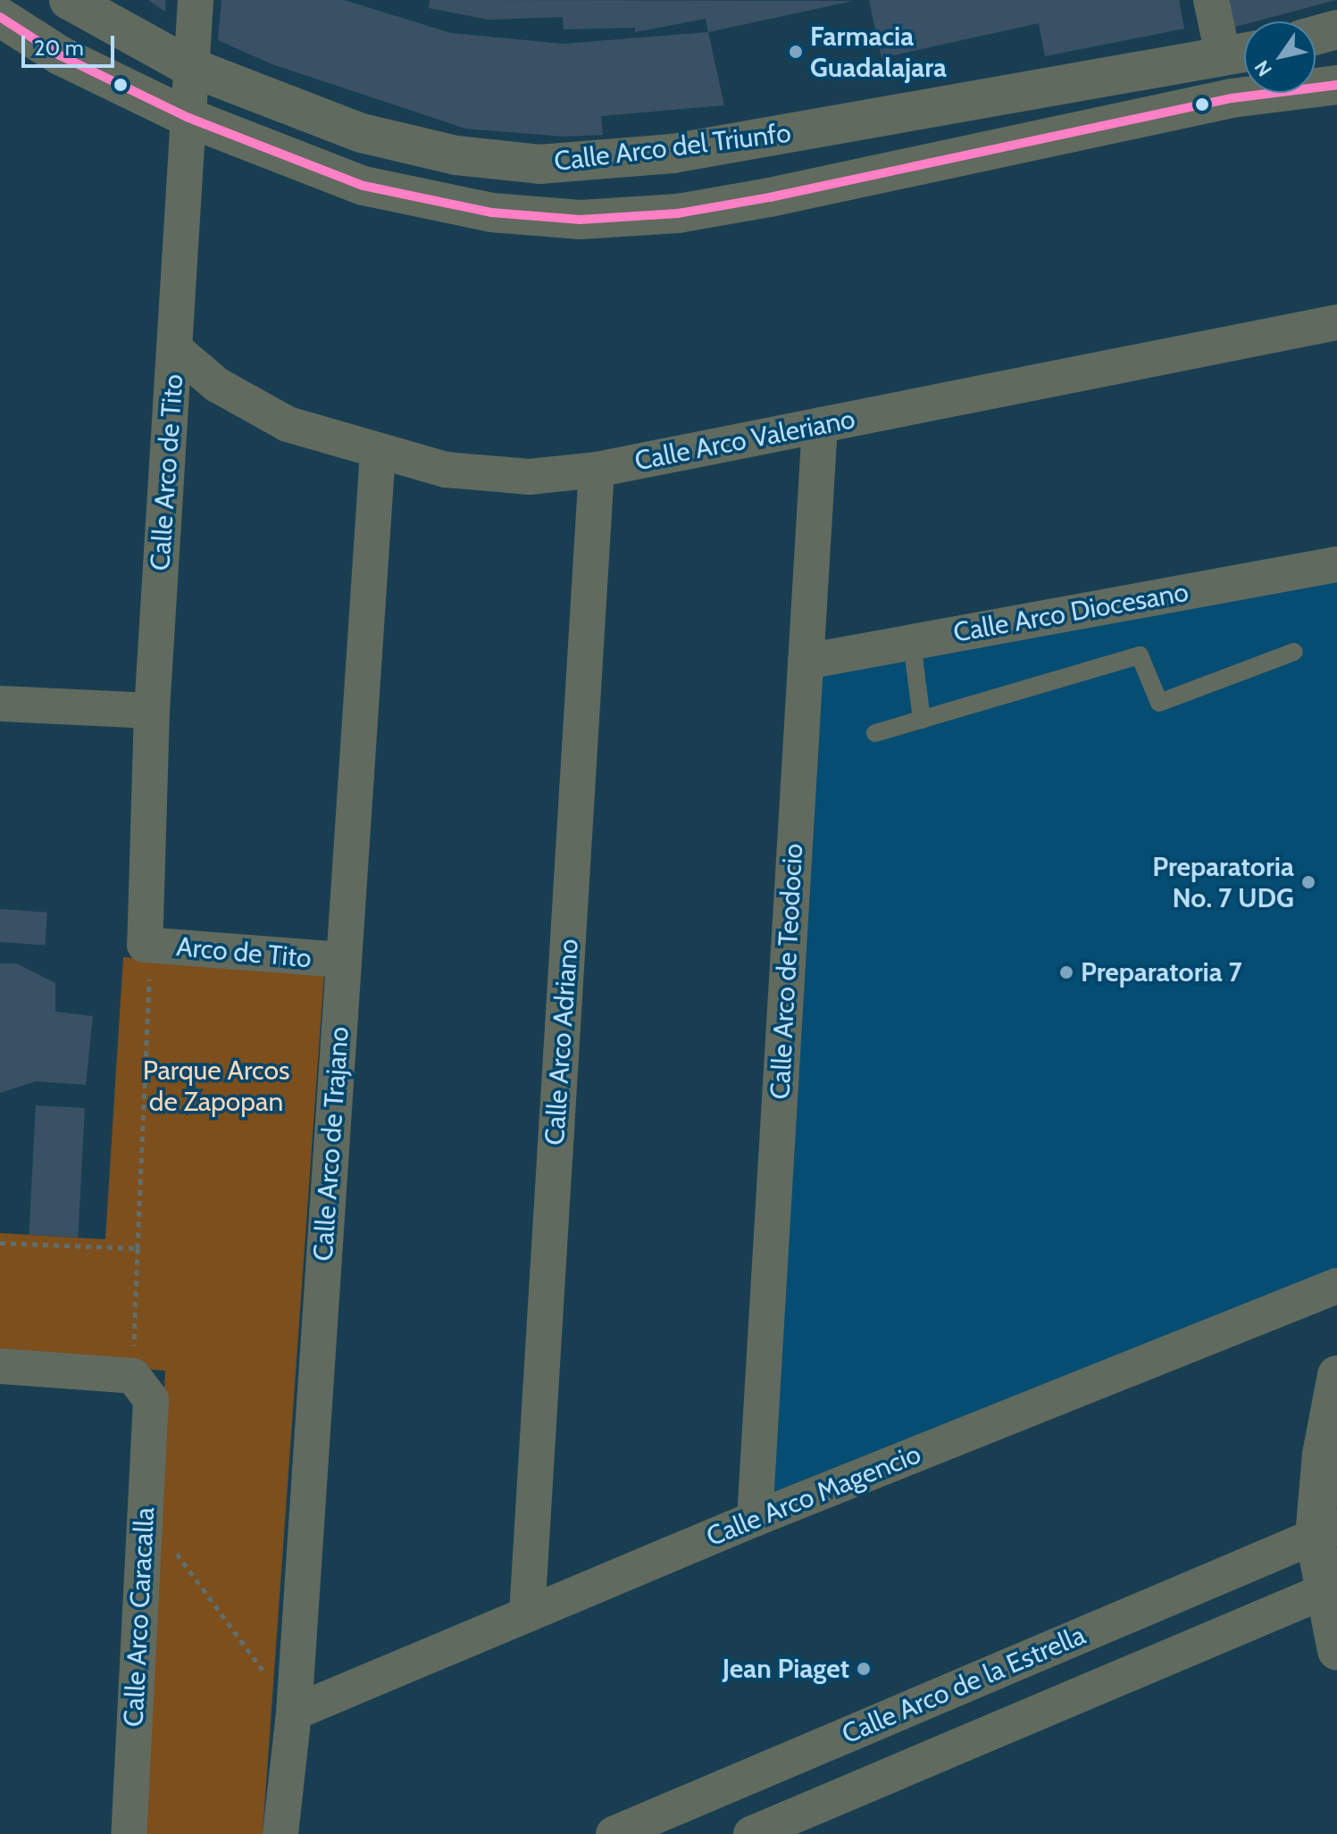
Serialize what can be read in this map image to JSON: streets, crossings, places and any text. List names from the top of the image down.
{
  "streets": {
    "street": [
      "Calle Arco del Triunfo",
      "Calle Arco Valeriano",
      "Calle Arco de Tito",
      "Calle Arco Diocesano",
      "Arco de Tito",
      "Calle Arco de Teodocio",
      "Calle Arco Adriano",
      "Calle Arco de Trajano",
      "Calle Arco Magencio",
      "Calle Arco Caracalla",
      "Calle Arco de la Estrella"
    ]
  },
  "crossings": [
    ["Calle Arco del Triunfo", "Calle Arco de Tito"],
    ["Calle Arco Valeriano", "Calle Arco de Tito"],
    ["Calle Arco Valeriano", "Calle Arco de Teodocio"],
    ["Calle Arco Valeriano", "Calle Arco Adriano"],
    ["Calle Arco Valeriano", "Calle Arco de Trajano"],
    ["Calle Arco de Tito", "Arco de Tito"],
    ["Calle Arco Diocesano", "Calle Arco de Teodocio"],
    ["Arco de Tito", "Calle Arco de Trajano"],
    ["Calle Arco de Teodocio", "Calle Arco Magencio"],
    ["Calle Arco Adriano", "Calle Arco Magencio"],
    ["Calle Arco de Trajano", "Calle Arco Magencio"]
  ],
  "parks": ["Parque Arcos de Zapopan"],
  "places": [
    "Farmacia Guadalajara",
    "Preparatoria No. 7 UDG",
    "Preparatoria 7",
    "Jean Piaget"
  ],
  "scale_bar": "20 m",
  "north": "bottom left"
}
